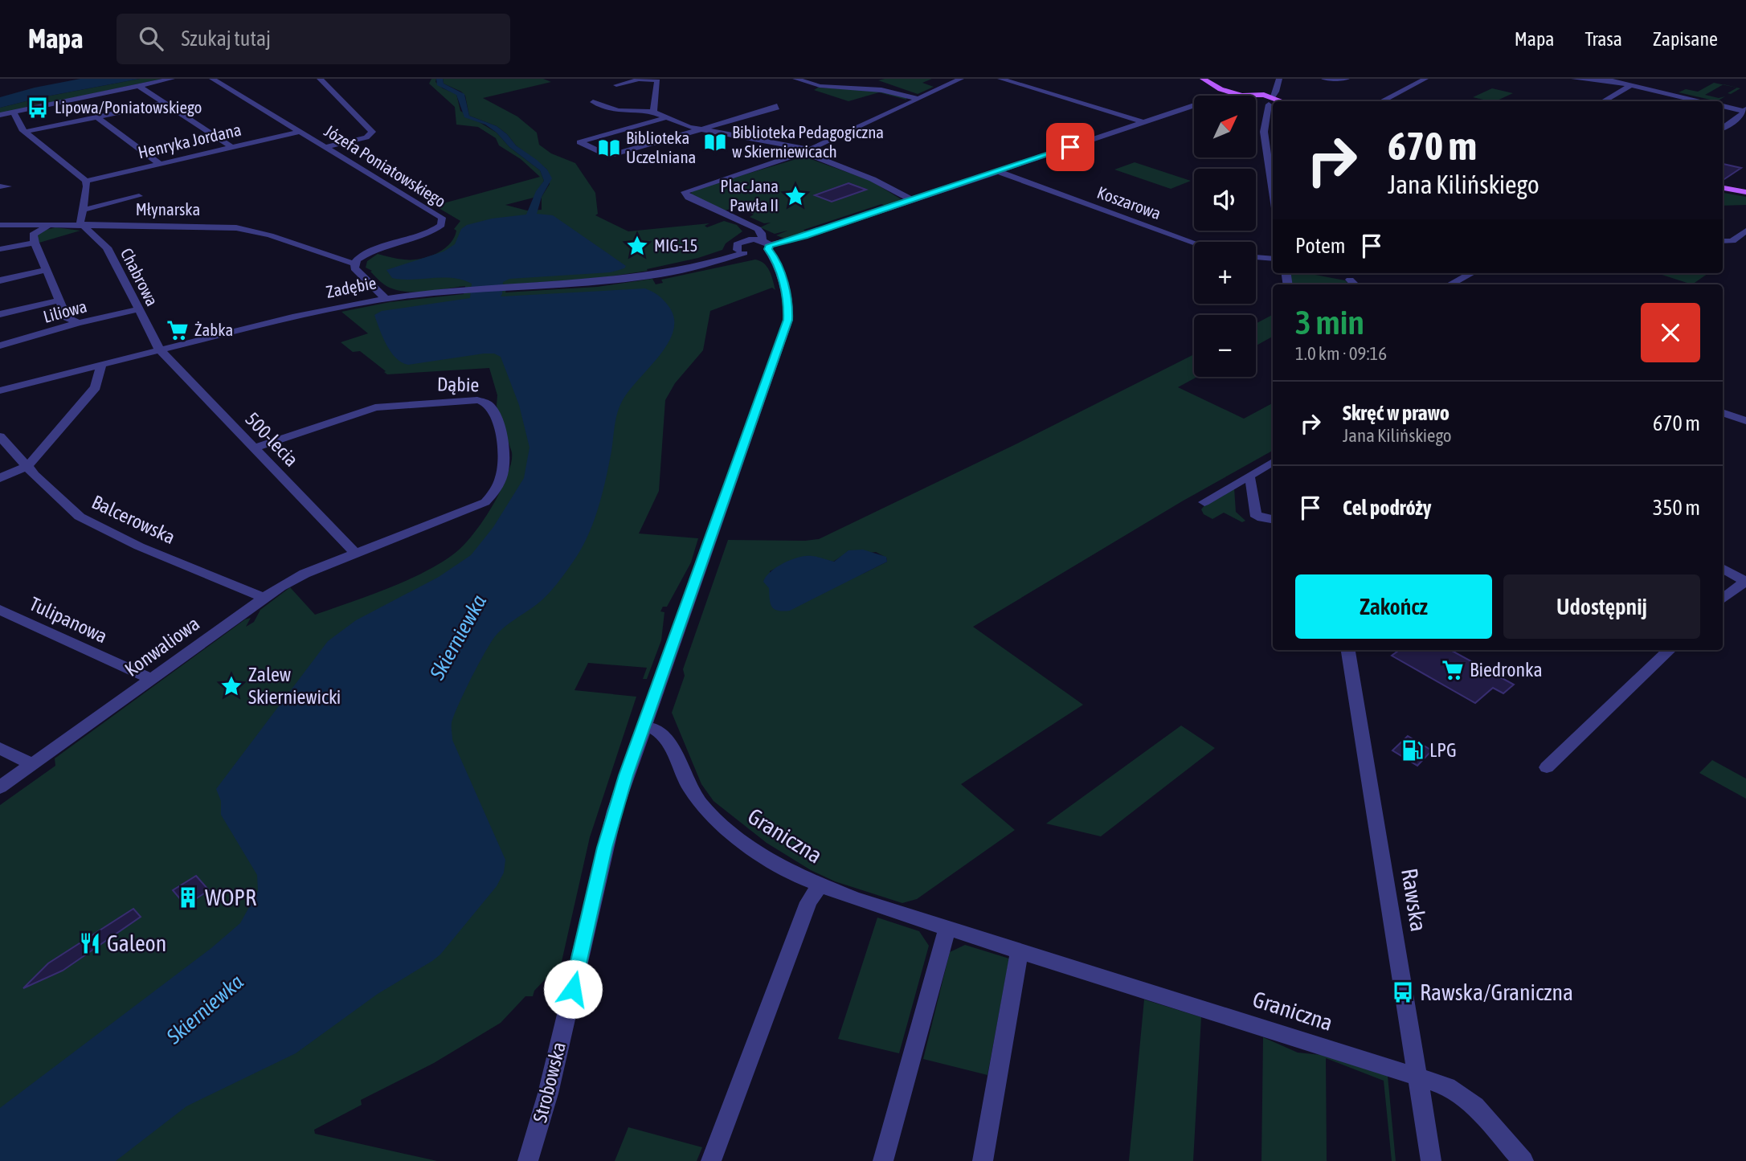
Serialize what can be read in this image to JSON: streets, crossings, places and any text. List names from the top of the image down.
{
  "streets": {
    "street": [
      "Henryka Jordana",
      "Józefa Poniatowskiego",
      "Koszarowa",
      "Młynarska",
      "Chabrowa",
      "Zadębie",
      "Liliowa",
      "Dąbie",
      "500-lecia",
      "Balcerowska",
      "Tulipanowa",
      "Konwaliowa",
      "Graniczna",
      "Rawska",
      "Strobowska"
    ]
  },
  "crossings": [
    ["Henryka Jordana", "Józefa Poniatowskiego"],
    ["Józefa Poniatowskiego", "Młynarska"],
    ["Młynarska", "Chabrowa"],
    ["Chabrowa", "Zadębie"],
    ["Chabrowa", "Liliowa"],
    ["Chabrowa", "500-lecia"],
    ["Zadębie", "500-lecia"],
    ["Zadębie", "Strobowska"],
    ["Dąbie", "500-lecia"],
    ["Dąbie", "Konwaliowa"],
    ["500-lecia", "Konwaliowa"],
    ["Balcerowska", "Konwaliowa"],
    ["Tulipanowa", "Konwaliowa"],
    ["Graniczna", "Rawska"],
    ["Graniczna", "Strobowska"]
  ],
  "water": ["Skierniewka"],
  "places": {
    "bus stop": ["Lipowa/Poniatowskiego", "Rawska/Graniczna"],
    "library": ["Biblioteka Pedagogiczna w Skierniewicach", "Biblioteka Uczelniana"],
    "place": ["Plac Jana Pawła II", "MIG-15", "Zalew Skierniewicki"],
    "supermarket": ["Żabka", "Biedronka"],
    "fuel station": ["LPG"],
    "building": ["WOPR"],
    "restaurant": ["Galeon"]
  },
  "north": "top right",
  "page": {
    "header": "Mapa",
    "search": "Szukaj tutaj",
    "nav": ["Mapa", "Trasa", "Zapisane"],
    "map_buttons": ["+", "−"],
    "turn": ["670 m", "Jana Kilińskiego"],
    "then": "Potem",
    "heading": ["3 min", "1.0 km · 09:16"],
    "list": [
      {
        "name": "Skręć w prawo",
        "note": "Jana Kilińskiego",
        "value": "670 m"
      },
      {
        "name": "Cel podróży",
        "value": "350 m"
      }
    ],
    "buttons": ["Zakończ", "Udostępnij"]
  }
}
